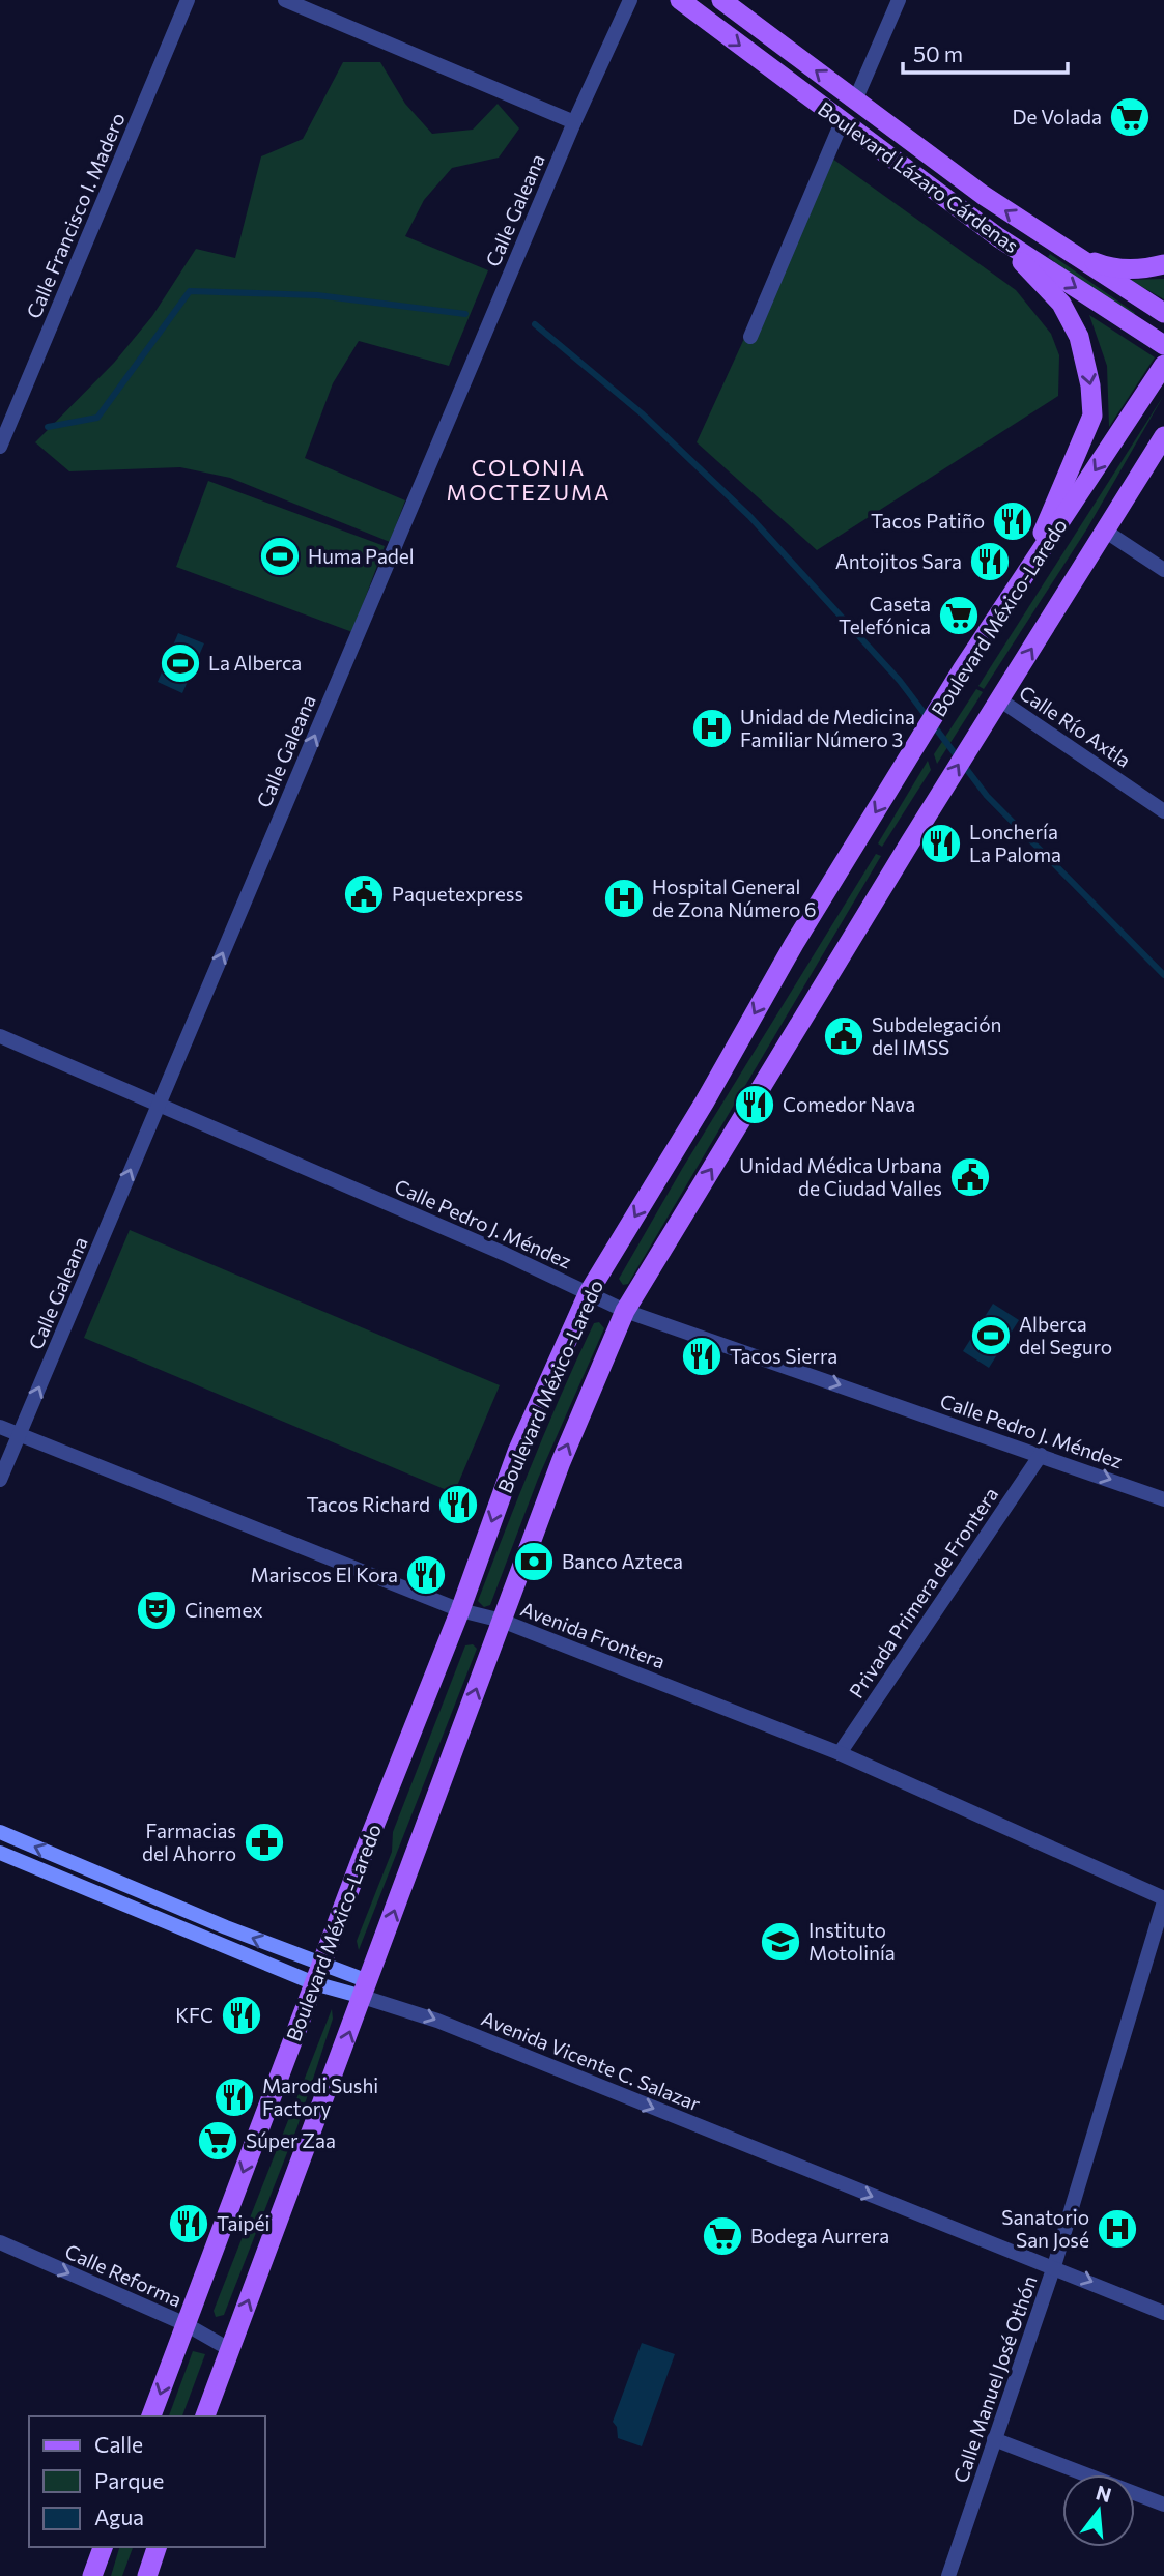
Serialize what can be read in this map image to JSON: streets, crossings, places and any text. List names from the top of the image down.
{
  "streets": {
    "main road": ["Boulevard Lázaro Cárdenas", "Boulevard México-Laredo", "Avenida Vicente C. Salazar"],
    "street": [
      "Calle Galeana",
      "Calle Francisco I. Madero",
      "Calle Río Axtla",
      "Calle Pedro J. Méndez",
      "Privada Primera de Frontera",
      "Avenida Frontera",
      "Calle Reforma",
      "Calle Manuel José Othón"
    ]
  },
  "crossings": [
    ["Calle Galeana", "Calle Pedro J. Méndez"],
    ["Calle Galeana", "Avenida Frontera"],
    ["Boulevard México-Laredo", "Calle Río Axtla"],
    ["Boulevard México-Laredo", "Calle Pedro J. Méndez"],
    ["Boulevard México-Laredo", "Avenida Frontera"],
    ["Boulevard México-Laredo", "Avenida Vicente C. Salazar"],
    ["Boulevard México-Laredo", "Calle Reforma"],
    ["Calle Pedro J. Méndez", "Privada Primera de Frontera"],
    ["Privada Primera de Frontera", "Avenida Frontera"],
    ["Avenida Frontera", "Calle Manuel José Othón"],
    ["Avenida Vicente C. Salazar", "Calle Manuel José Othón"]
  ],
  "one_way": ["Calle Galeana", "Calle Pedro J. Méndez", "Calle Reforma"],
  "districts": ["COLONIA MOCTEZUMA"],
  "places": {
    "supermarket": [
      "De Volada",
      "Caseta Telefónica",
      "Súper Zaa",
      "Bodega Aurrera"
    ],
    "restaurant": [
      "Tacos Patiño",
      "Antojitos Sara",
      "Lonchería La Paloma",
      "Comedor Nava",
      "Tacos Sierra",
      "Tacos Richard",
      "Mariscos El Kora",
      "KFC",
      "Marodi Sushi Factory",
      "Taipéi"
    ],
    "sports": ["Huma Padel", "La Alberca", "Alberca del Seguro"],
    "hospital": ["Unidad de Medicina Familiar Número 3", "Hospital General de Zona Número 6", "Sanatorio San José"],
    "public building": ["Paquetexpress", "Subdelegación del IMSS", "Unidad Médica Urbana de Ciudad Valles"],
    "bank": ["Banco Azteca"],
    "theatre": ["Cinemex"],
    "pharmacy": ["Farmacias del Ahorro"],
    "school or university": ["Instituto Motolinía"]
  },
  "legend": ["Calle", "Parque", "Agua"],
  "scale_bar": "50 m",
  "north": "top"
}
